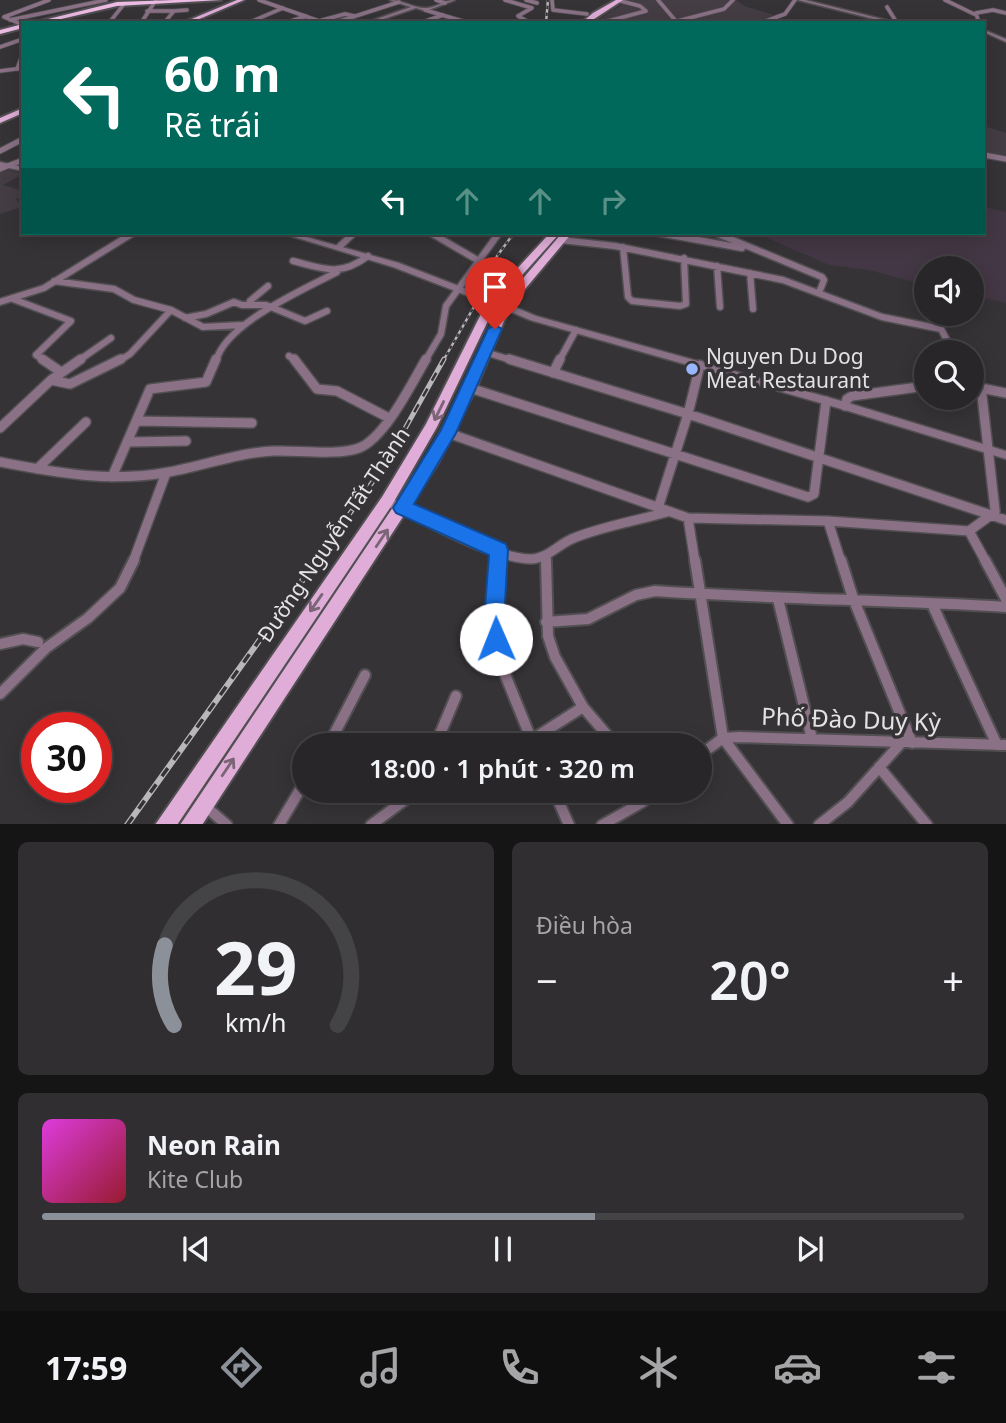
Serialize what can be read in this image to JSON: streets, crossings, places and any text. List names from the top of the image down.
{
  "streets": {
    "main road": ["Đường Nguyễn Tất Thành"],
    "street": ["Phố Đào Duy Kỳ"]
  },
  "places": ["Nguyen Du Dog Meat Restaurant"],
  "page": {
    "turn": ["60 m", "Rẽ trái"],
    "limit": "30",
    "trip": "18:00 · 1 phút · 320 m",
    "tile": "Điều hòa",
    "heat": ["−", "20°", "+"],
    "song": ["Neon Rain", "Kite Club"],
    "tabs": "17:59",
    "gauge": ["29", "km/h"]
  }
}
